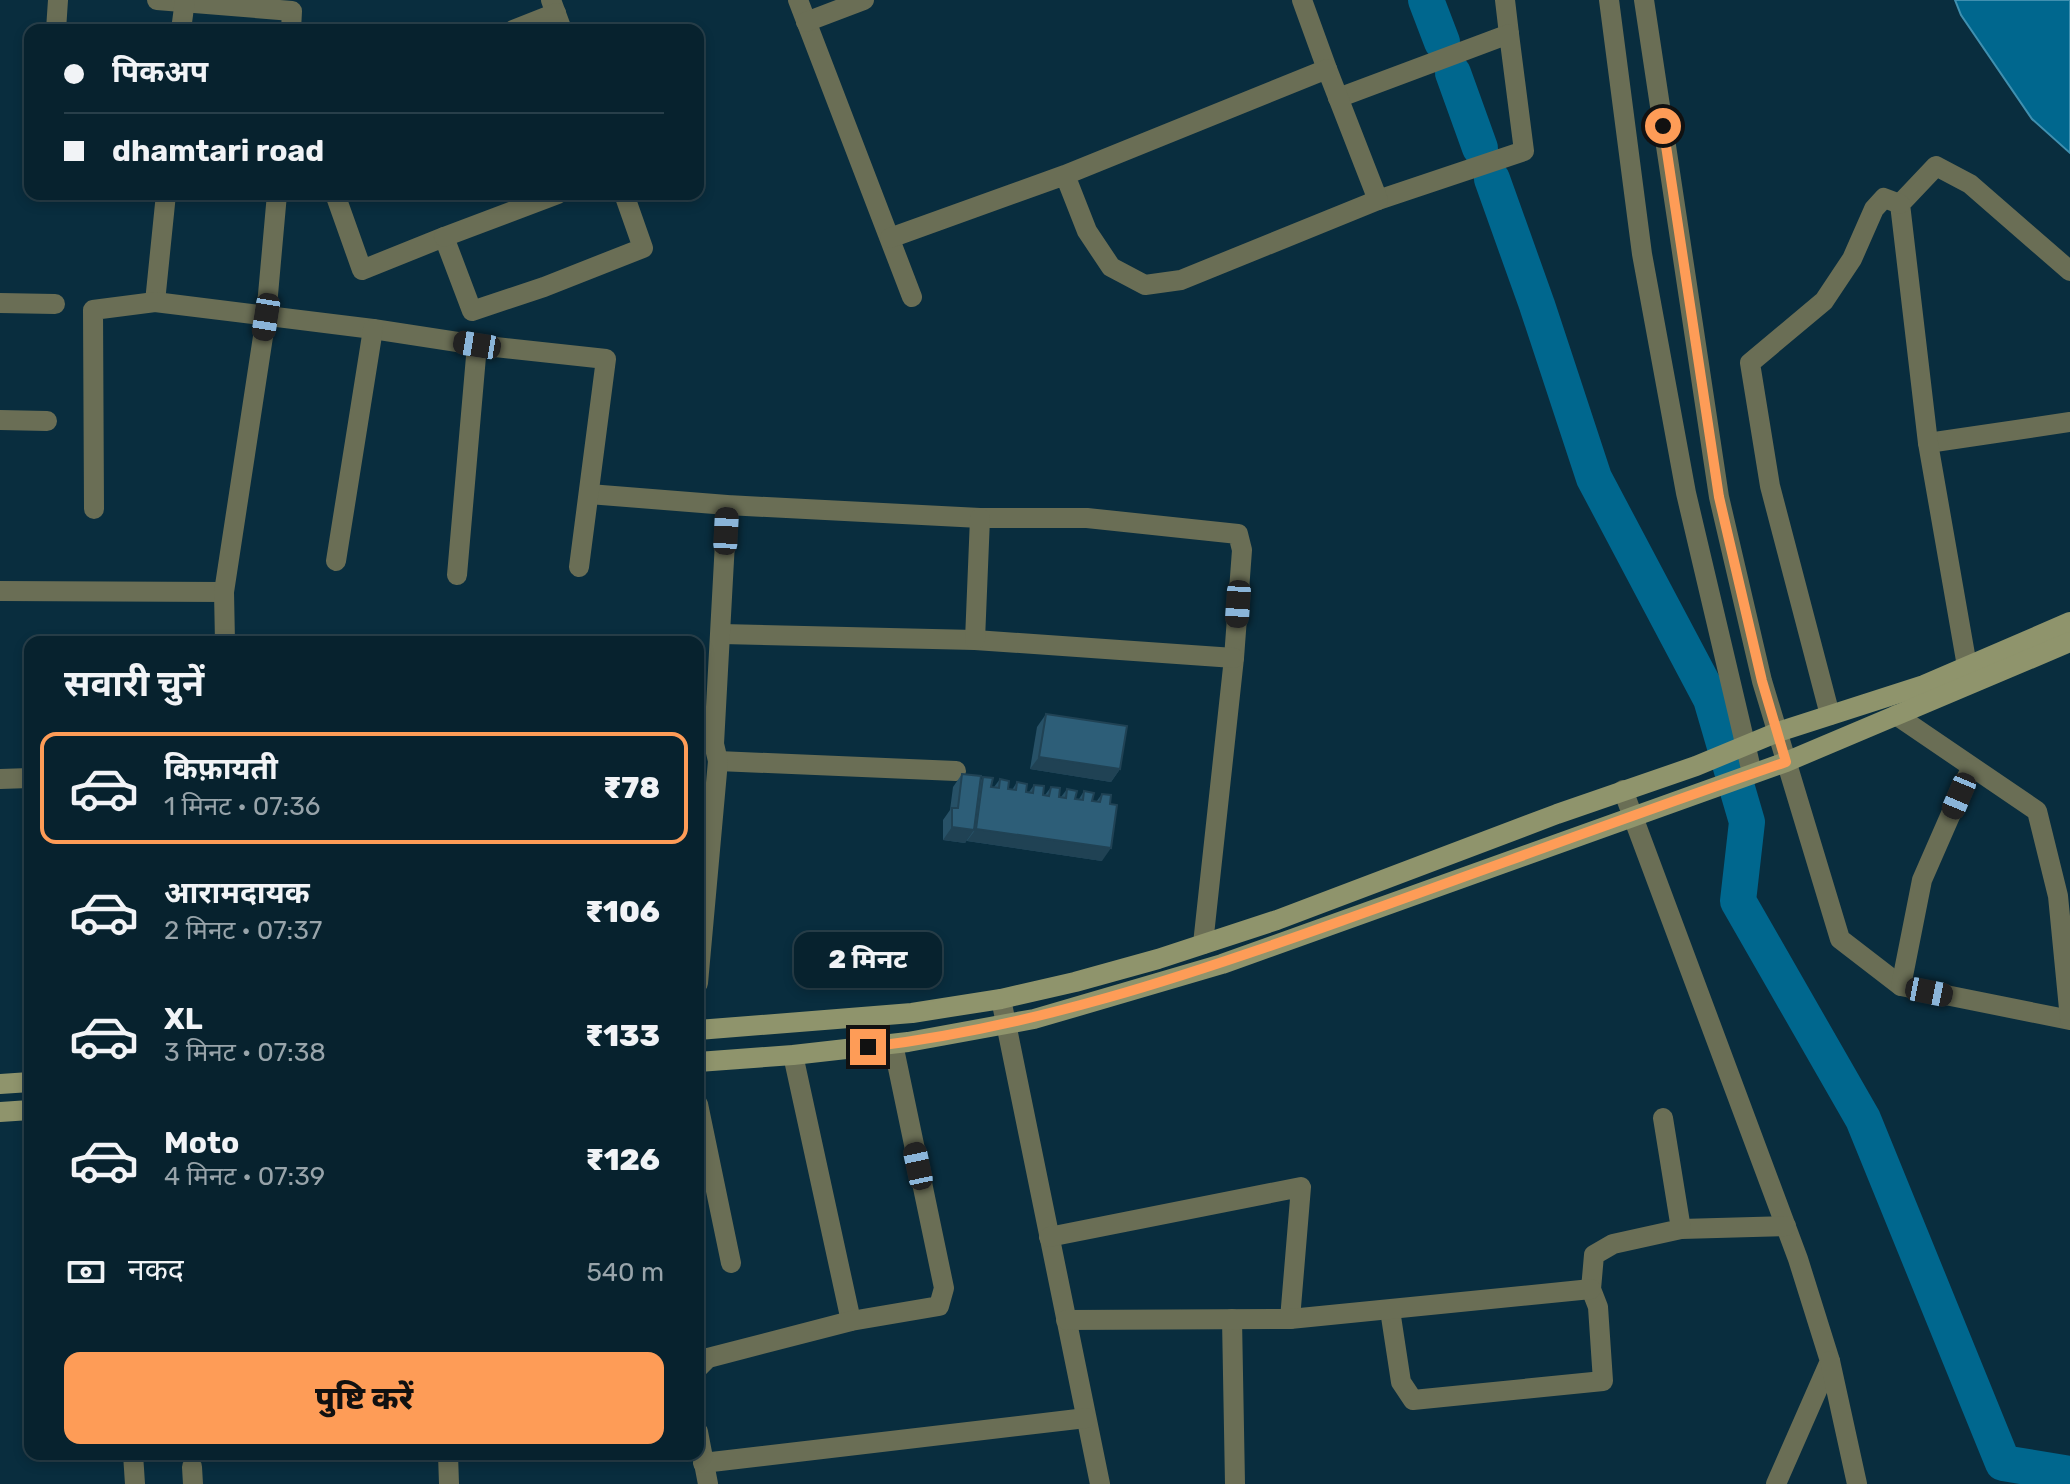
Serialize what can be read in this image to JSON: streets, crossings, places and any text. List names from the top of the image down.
{
  "page": {
    "banner": ["पिकअप", "dhamtari road"],
    "heading": "सवारी चुनें",
    "list": [
      {
        "name": "किफ़ायती",
        "note": "1 मिनट · 07:36",
        "value": "₹78"
      },
      {
        "name": "आरामदायक",
        "note": "2 मिनट · 07:37",
        "value": "₹106"
      },
      {
        "name": "XL",
        "note": "3 मिनट · 07:38",
        "value": "₹133"
      },
      {
        "name": "Moto",
        "note": "4 मिनट · 07:39",
        "value": "₹126"
      }
    ],
    "bubble": "2 मिनट",
    "pay": ["नकद", "540 m"],
    "buttons": "पुष्टि करें"
  }
}
